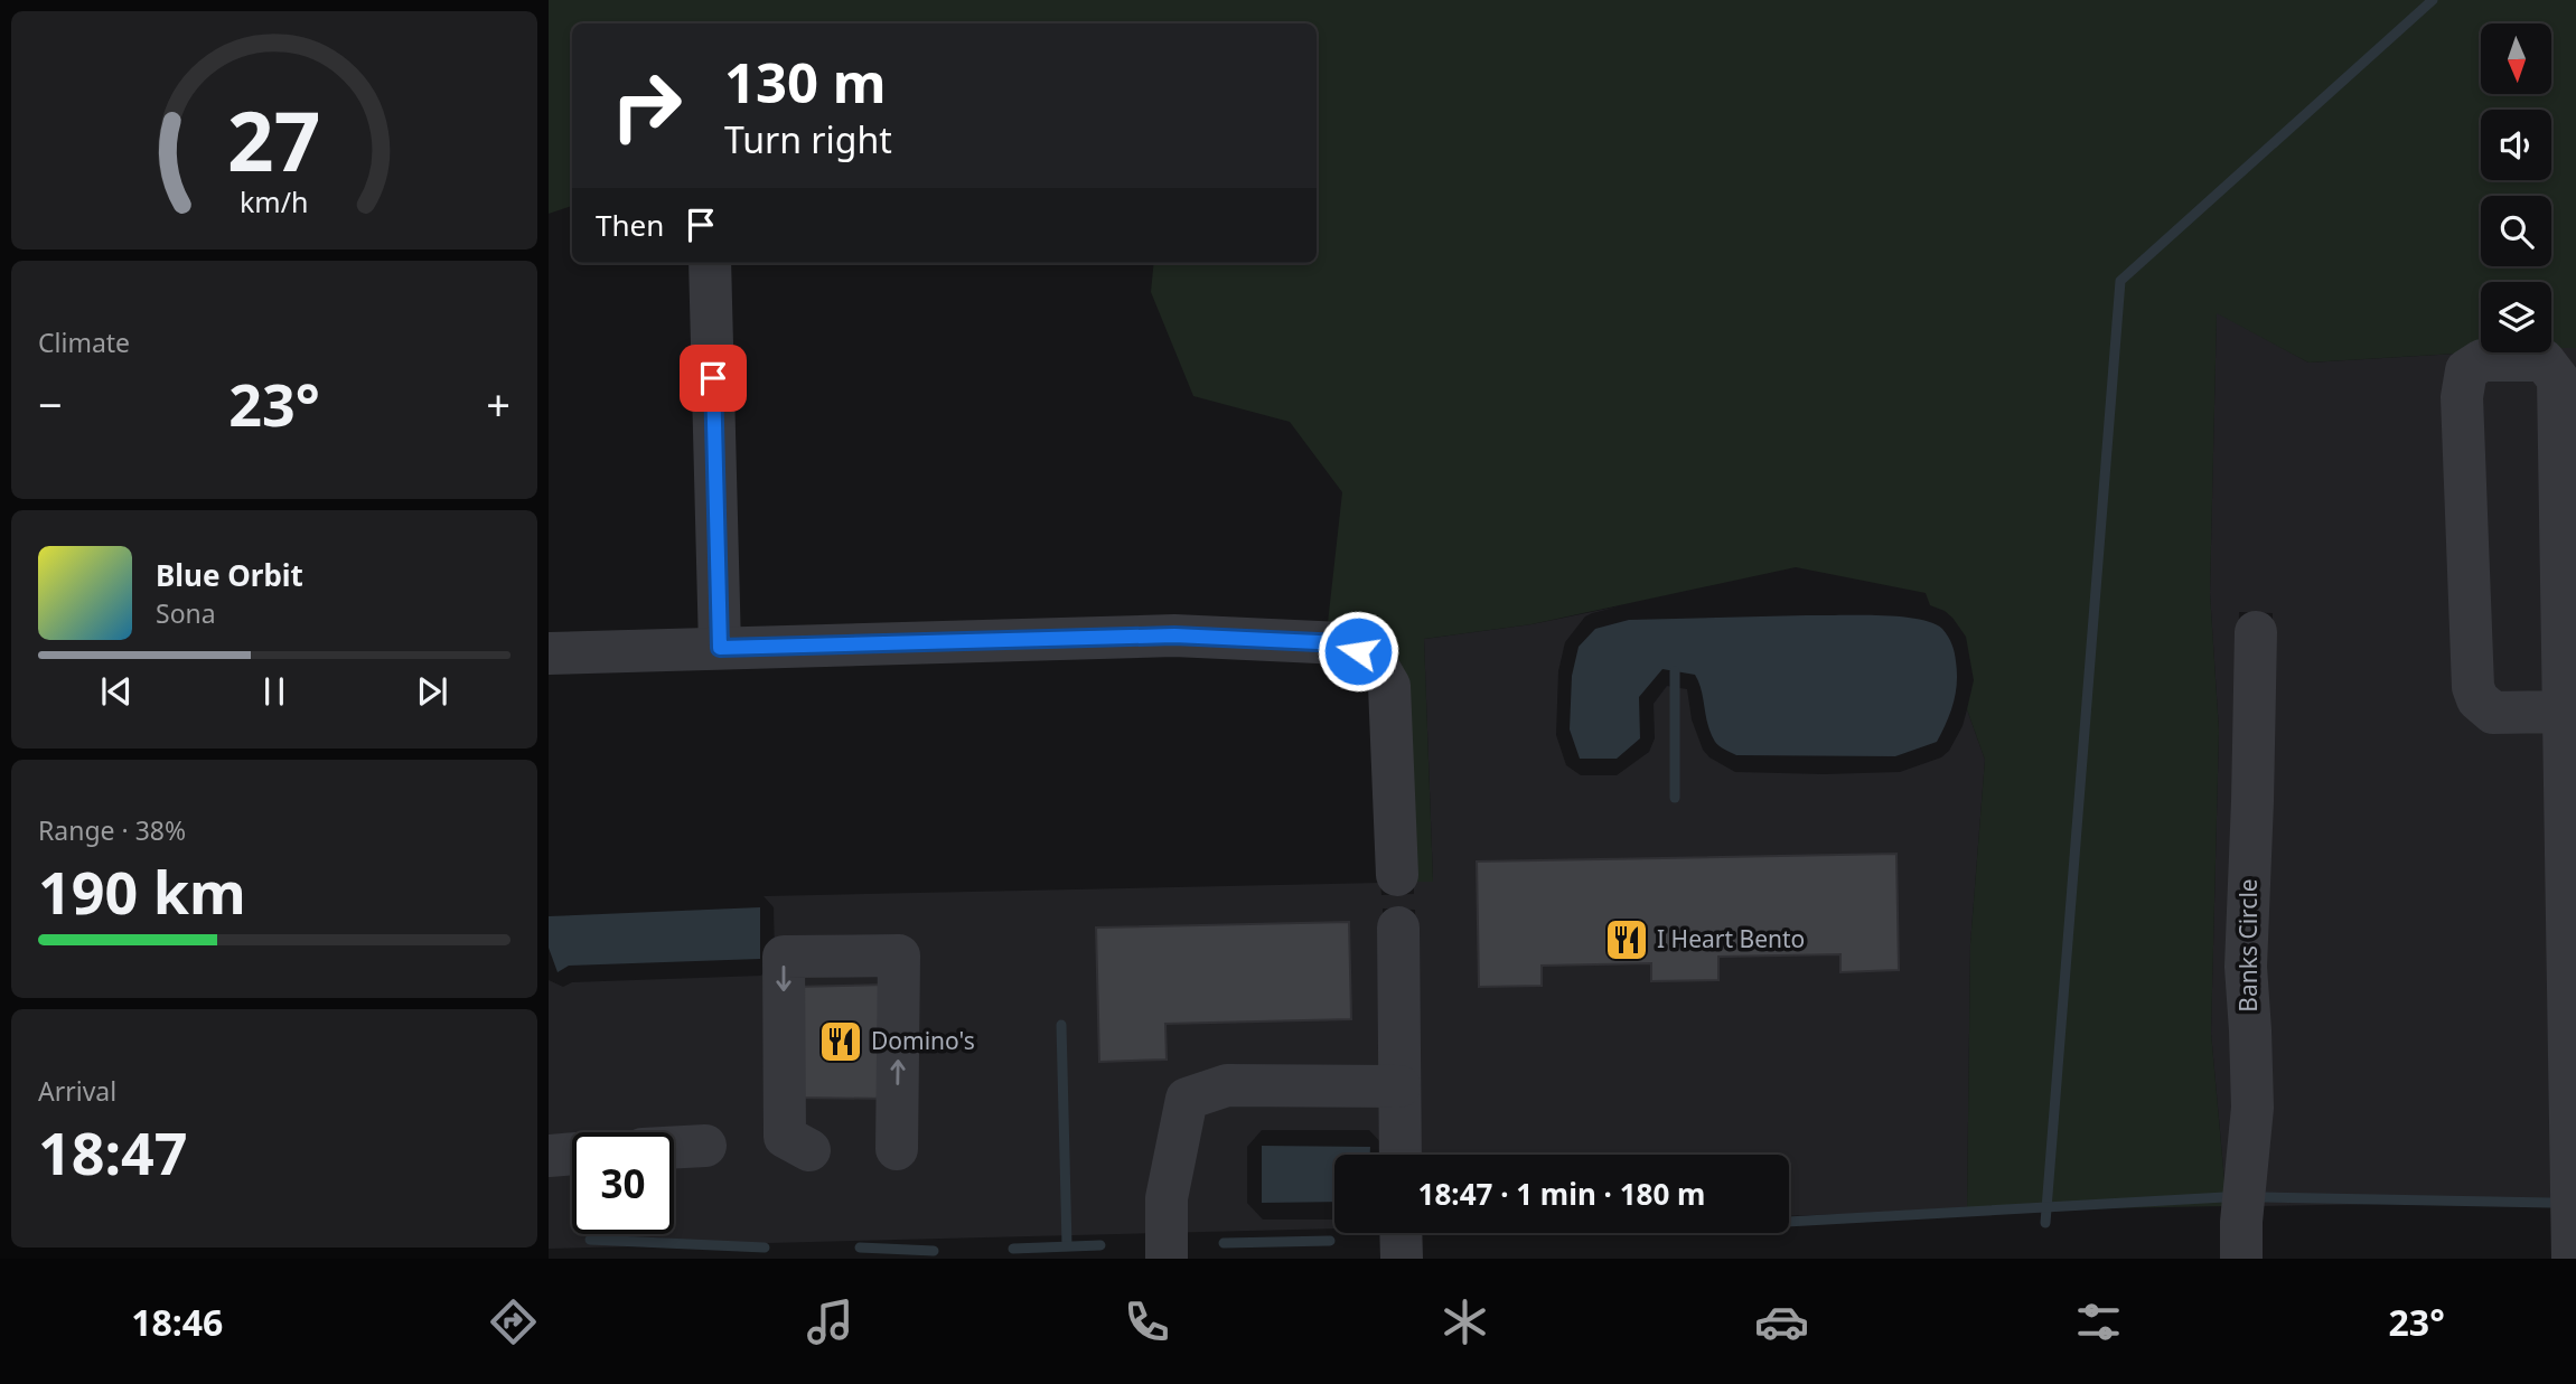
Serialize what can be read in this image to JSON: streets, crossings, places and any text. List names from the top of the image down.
{
  "streets": {
    "street": ["Banks Circle"]
  },
  "places": {
    "restaurant": ["I Heart Bento", "Domino's"]
  },
  "north": "bottom",
  "page": {
    "turn": ["130 m", "Turn right"],
    "then": "Then",
    "tile": [
      "Climate",
      ["Range · 38%", "190 km"],
      ["Arrival", "18:47"]
    ],
    "heat": ["−", "23°", "+"],
    "song": ["Blue Orbit", "Sona"],
    "limit": "30",
    "trip": "18:47 · 1 min · 180 m",
    "tabs": ["18:46", "23°"],
    "gauge": ["27", "km/h"]
  }
}
